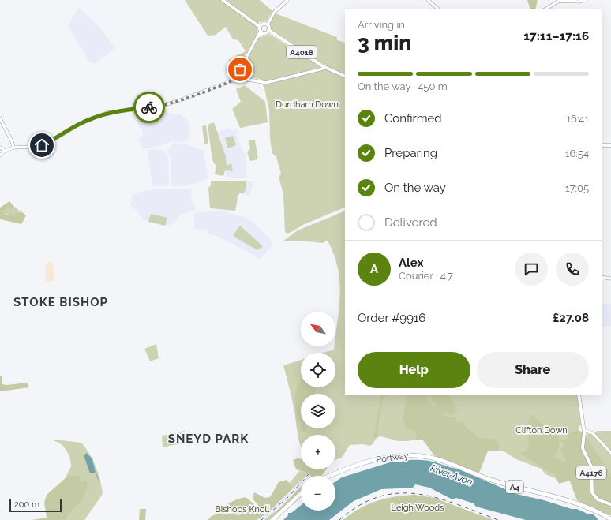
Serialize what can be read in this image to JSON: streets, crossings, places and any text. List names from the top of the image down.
{
  "streets": {
    "highway": ["Portway", "A4"],
    "main road": ["A4018", "A4176"]
  },
  "districts": ["STOKE BISHOP", "SNEYD PARK"],
  "water": ["River Avon"],
  "parks": [
    "Durdham Down",
    "Clifton Down",
    "Leigh Woods",
    "Bishops Knoll"
  ],
  "scale_bar": "200 m",
  "north": "top left",
  "page": {
    "heading": ["3 min", "Arriving in", "17:11–17:16"],
    "panel": [
      "Alex",
      "Courier · 4.7",
      "Order #9916",
      "£27.08"
    ],
    "bar": "On the way · 450 m",
    "list": [
      ["Confirmed", "16:41"],
      ["Preparing", "16:54"],
      ["On the way", "17:05"],
      "Delivered"
    ],
    "round": "A",
    "map_buttons": ["+", "−"],
    "buttons": ["Help", "Share"],
    "scale": "200 m"
  }
}
